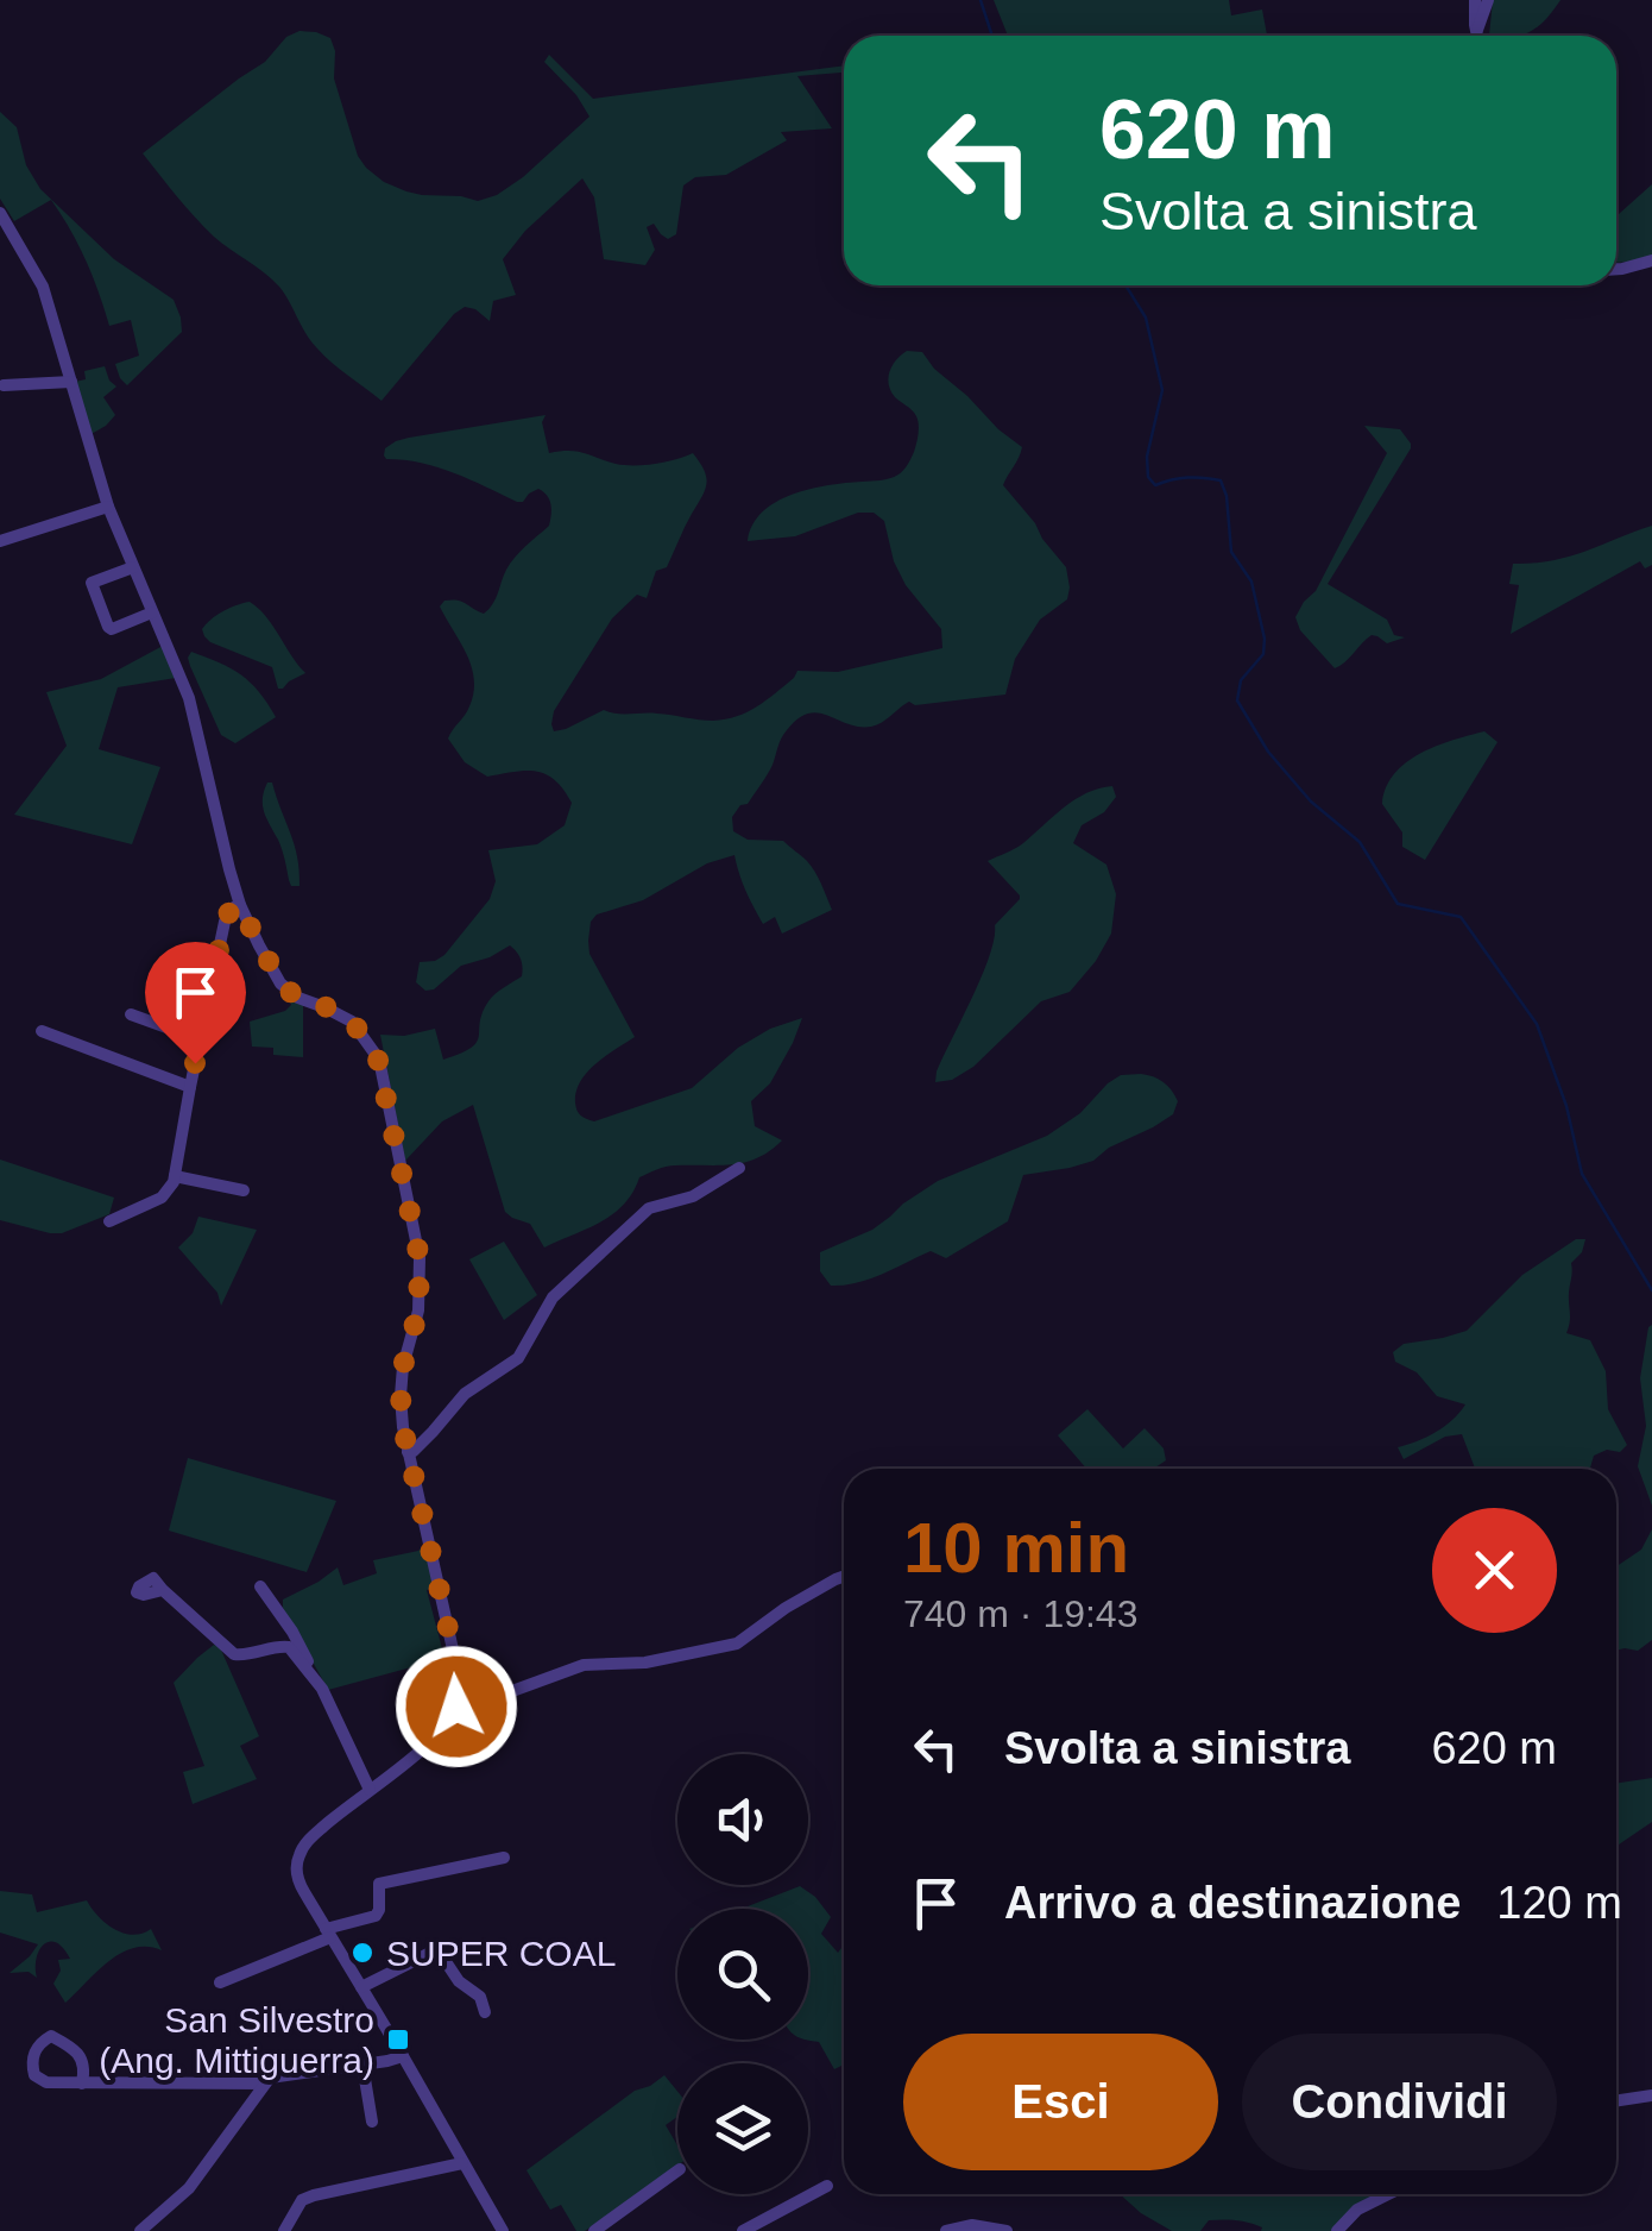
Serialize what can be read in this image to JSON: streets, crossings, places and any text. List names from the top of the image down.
{
  "places": {
    "other": ["SUPER COAL"],
    "transit": ["San Silvestro (Ang. Mittiguerra)"]
  },
  "page": {
    "turn": ["620 m", "Svolta a sinistra"],
    "heading": ["10 min", "740 m · 19:43"],
    "list": [
      {
        "name": "Svolta a sinistra",
        "value": "620 m"
      },
      {
        "name": "Arrivo a destinazione",
        "value": "120 m"
      }
    ],
    "buttons": ["Esci", "Condividi"]
  }
}
